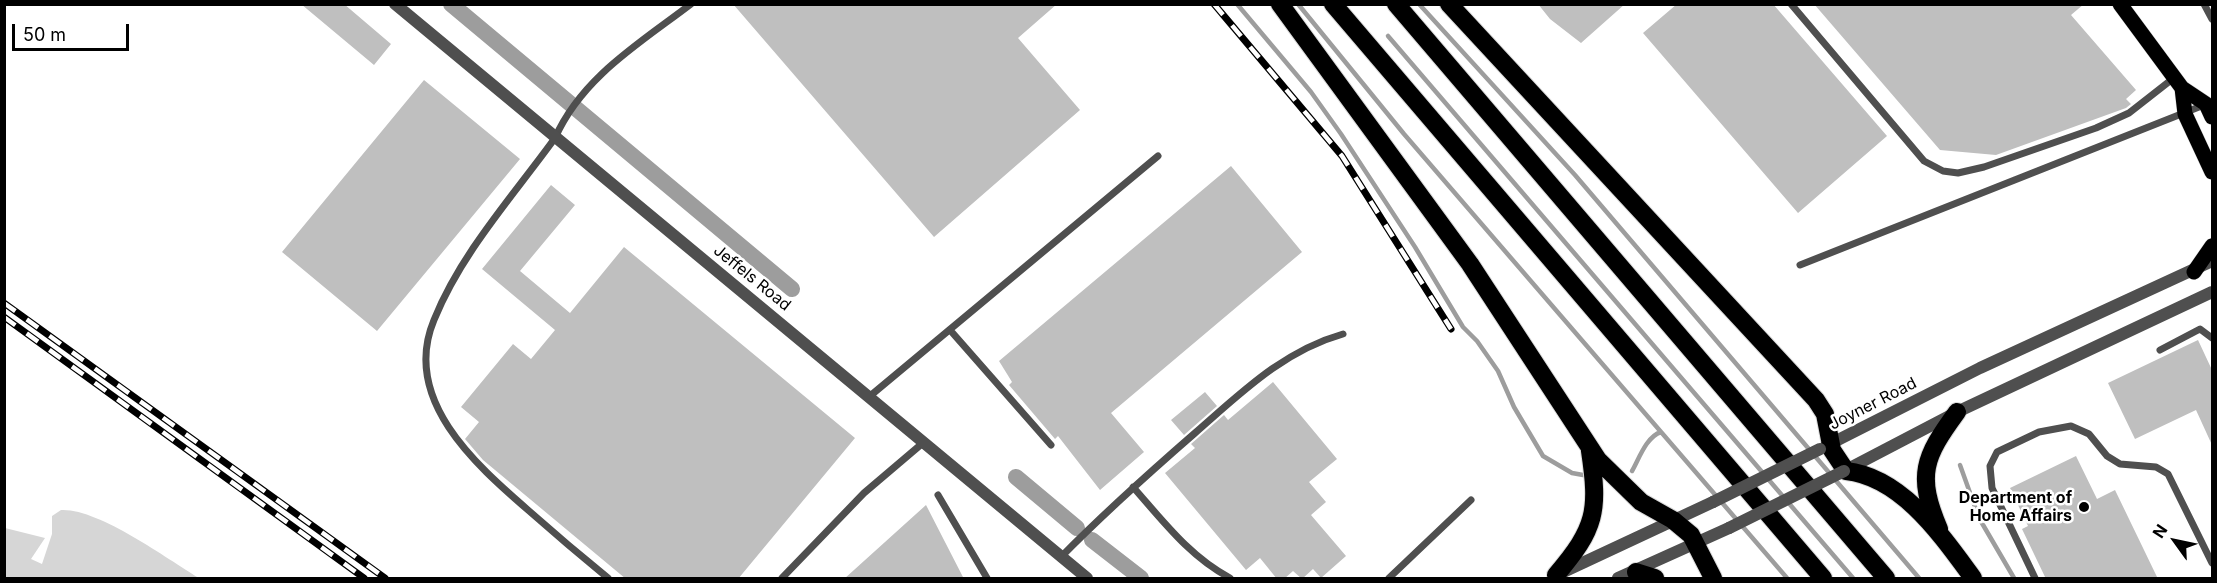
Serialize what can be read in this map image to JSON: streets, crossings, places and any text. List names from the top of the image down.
{
  "streets": {
    "street": ["Jeffels Road", "Joyner Road"]
  },
  "places": ["Department of Home Affairs"],
  "scale_bar": "50 m",
  "north": "top left"
}
